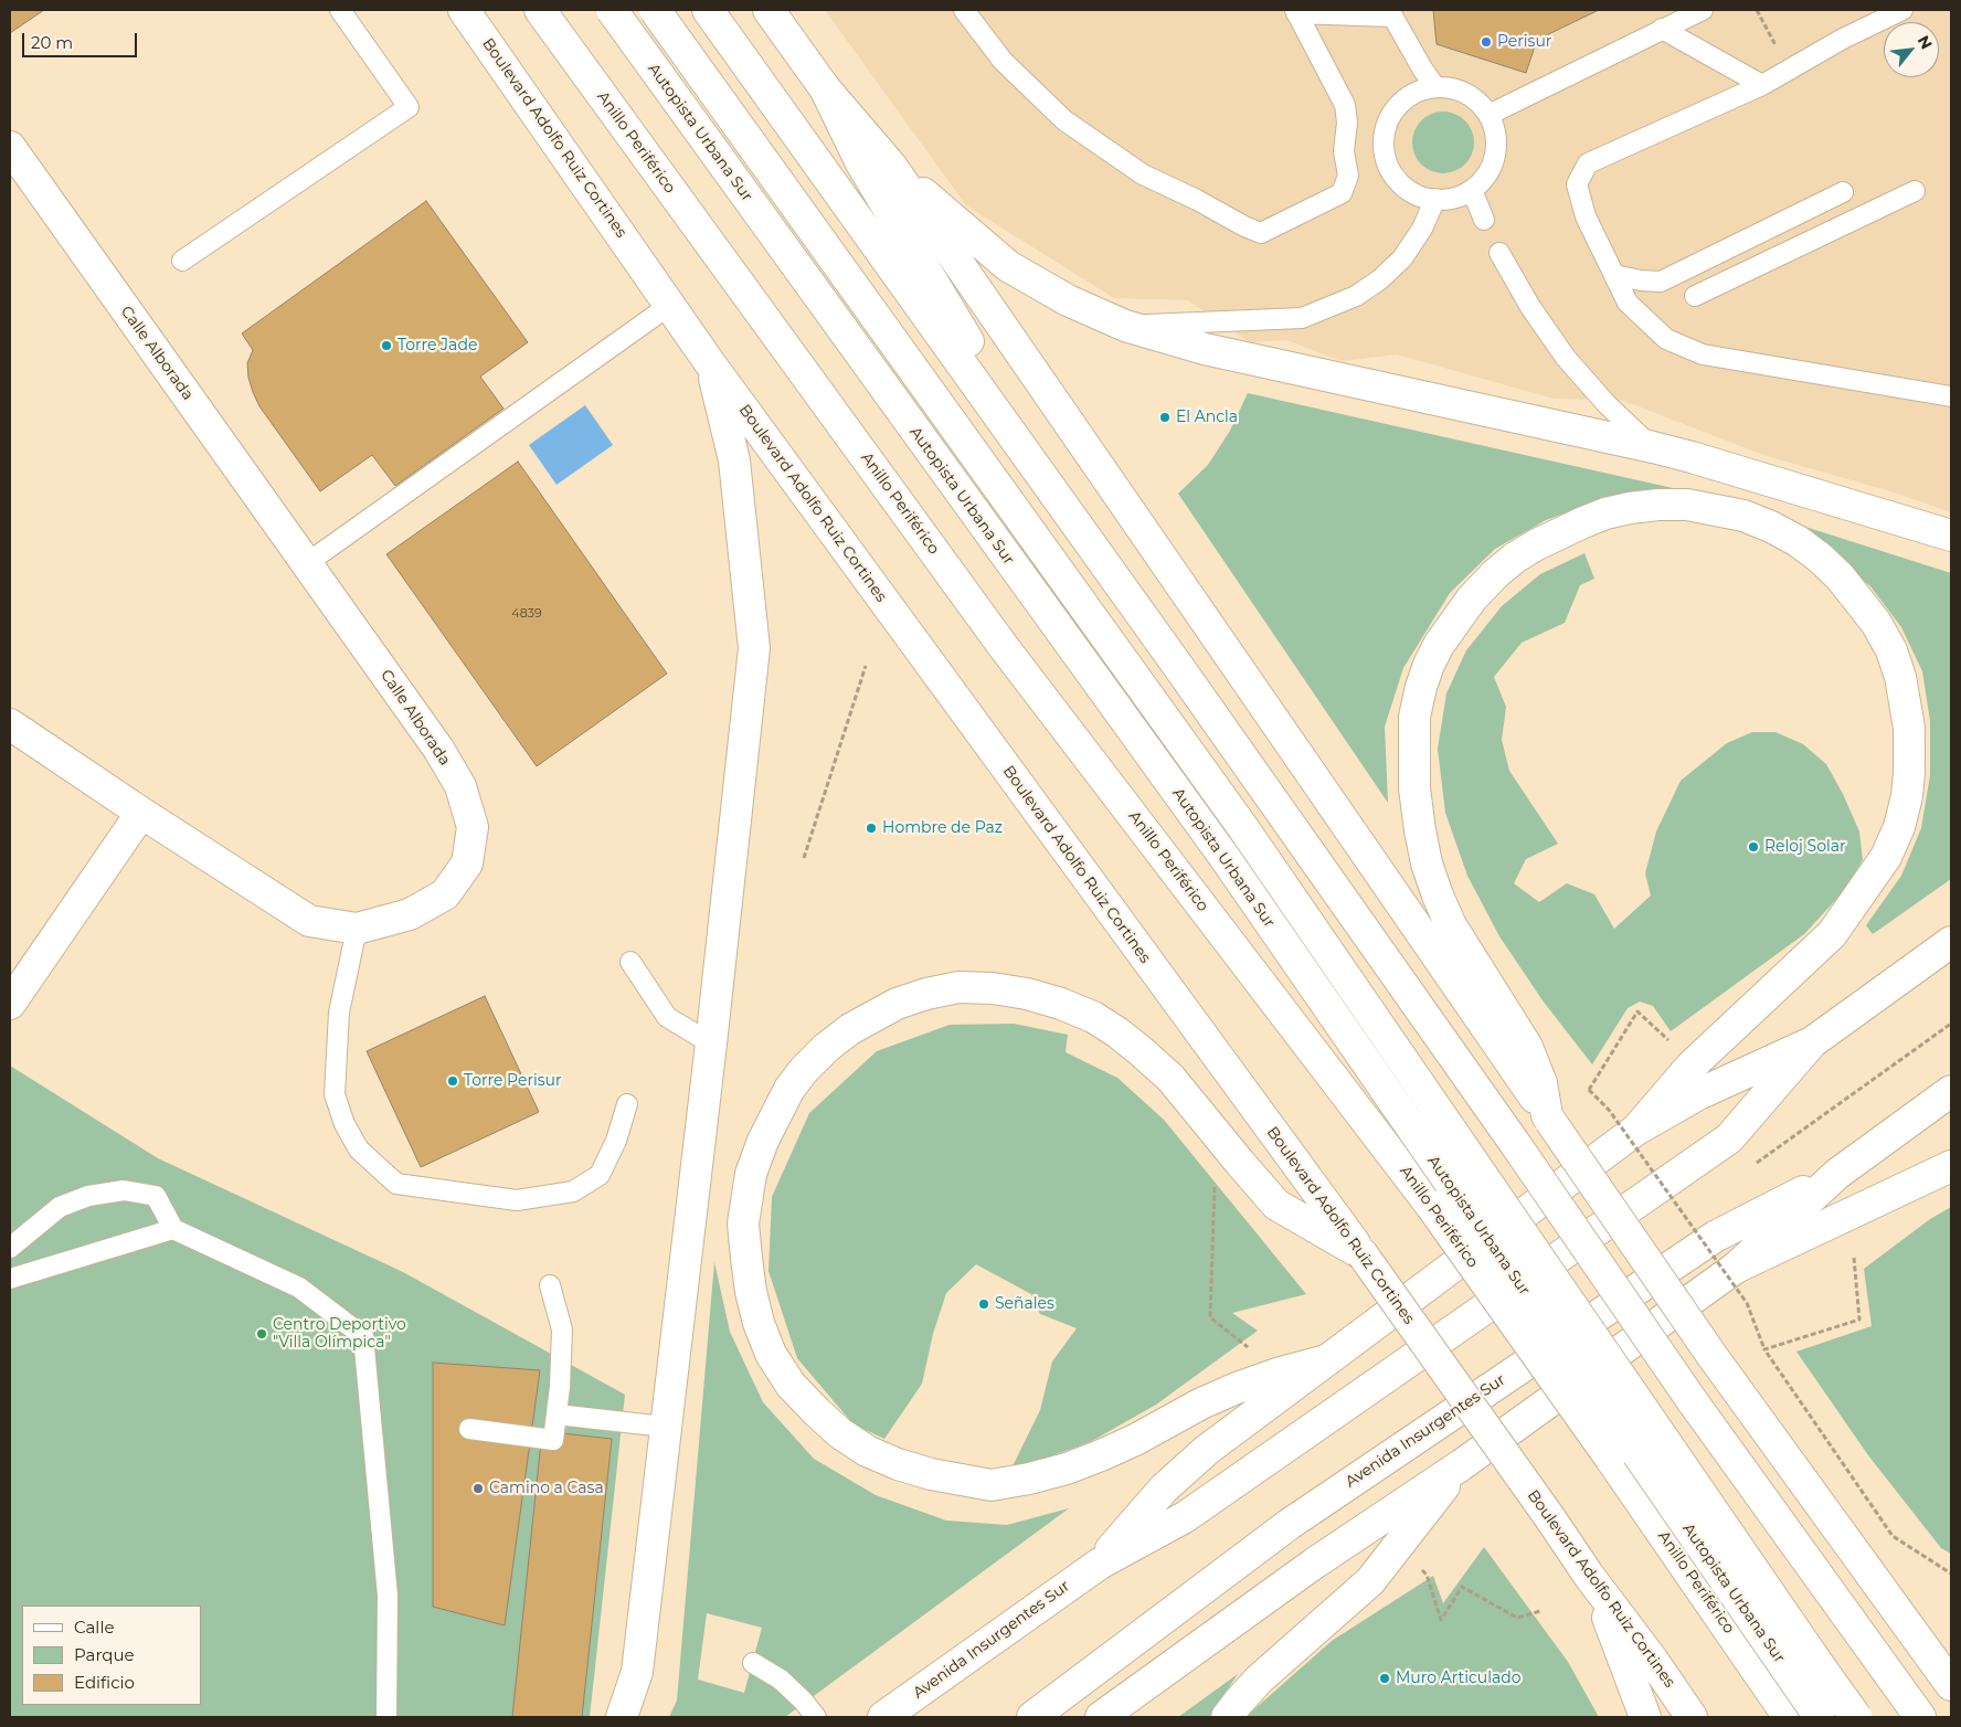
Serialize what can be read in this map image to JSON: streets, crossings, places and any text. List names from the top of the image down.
{
  "streets": {
    "main road": [
      "Autopista Urbana Sur",
      "Boulevard Adolfo Ruiz Cortines",
      "Anillo Periférico",
      "Calle Alborada",
      "Avenida Insurgentes Sur"
    ]
  },
  "places": [
    "Perisur",
    "Torre Jade",
    "El Ancla",
    "Hombre de Paz",
    "Reloj Solar",
    "Torre Perisur",
    "Señales",
    "Centro Deportivo \"Villa Olímpica\"",
    "Camino a Casa",
    "Muro Articulado"
  ],
  "house_numbers": ["4839"],
  "legend": ["Calle", "Parque", "Edificio"],
  "scale_bar": "20 m",
  "north": "top right"
}
